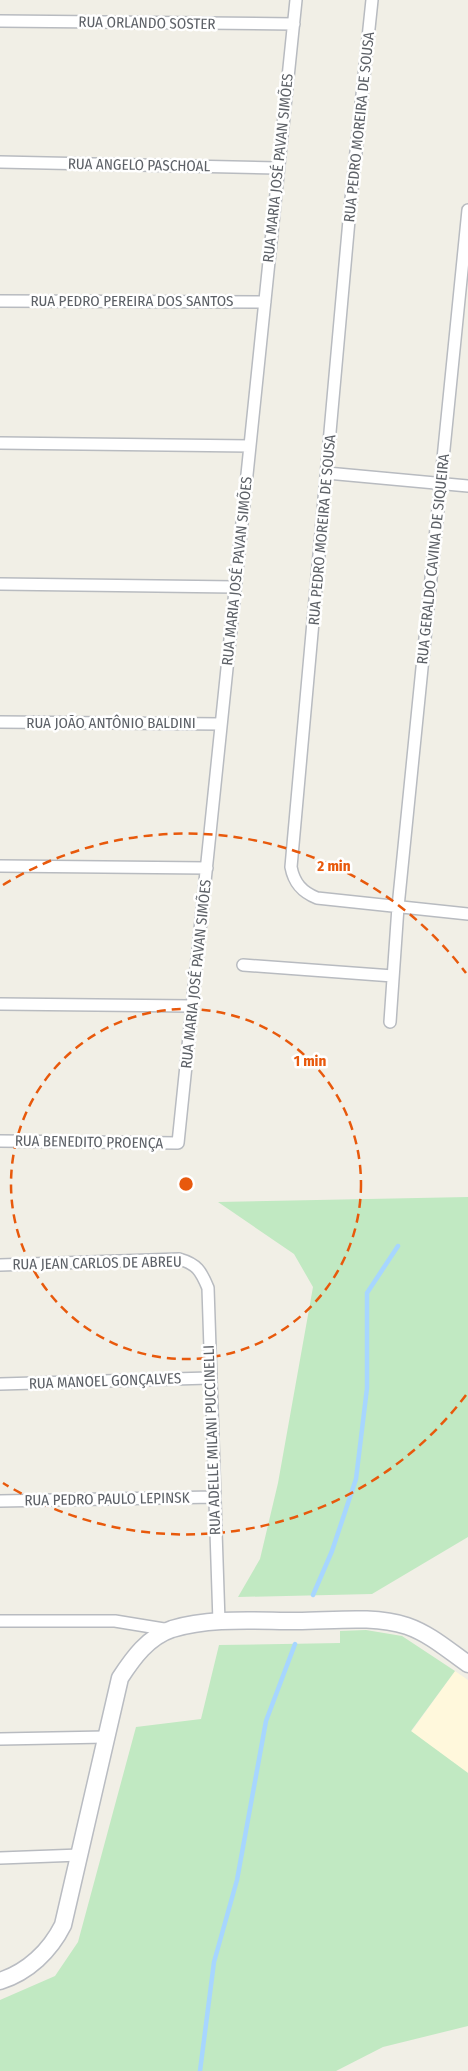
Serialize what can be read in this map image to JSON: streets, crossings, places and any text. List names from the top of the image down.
{
  "streets": {
    "street": [
      "RUA ORLANDO SOSTER",
      "RUA PEDRO MOREIRA DE SOUSA",
      "RUA ANGELO PASCHOAL",
      "RUA MARIA JOSÉ PAVAN SIMÕES",
      "RUA PEDRO PEREIRA DOS SANTOS",
      "RUA GERALDO CAVINA DE SIQUEIRA",
      "RUA JOÃO ANTÔNIO BALDINI",
      "RUA BENEDITO PROENÇA",
      "RUA JEAN CARLOS DE ABREU",
      "RUA MANOEL GONÇALVES",
      "RUA ADELLE MILANI PUCCINELLI",
      "RUA PEDRO PAULO LEPINSK"
    ]
  },
  "crossings": [
    ["RUA ORLANDO SOSTER", "RUA MARIA JOSÉ PAVAN SIMÕES"],
    ["RUA PEDRO MOREIRA DE SOUSA", "RUA GERALDO CAVINA DE SIQUEIRA"],
    ["RUA ANGELO PASCHOAL", "RUA MARIA JOSÉ PAVAN SIMÕES"],
    ["RUA MARIA JOSÉ PAVAN SIMÕES", "RUA PEDRO PEREIRA DOS SANTOS"],
    ["RUA MARIA JOSÉ PAVAN SIMÕES", "RUA JOÃO ANTÔNIO BALDINI"],
    ["RUA MARIA JOSÉ PAVAN SIMÕES", "RUA BENEDITO PROENÇA"],
    ["RUA JEAN CARLOS DE ABREU", "RUA ADELLE MILANI PUCCINELLI"],
    ["RUA MANOEL GONÇALVES", "RUA ADELLE MILANI PUCCINELLI"],
    ["RUA ADELLE MILANI PUCCINELLI", "RUA PEDRO PAULO LEPINSK"]
  ],
  "rings": ["2 min", "1 min"]
}
